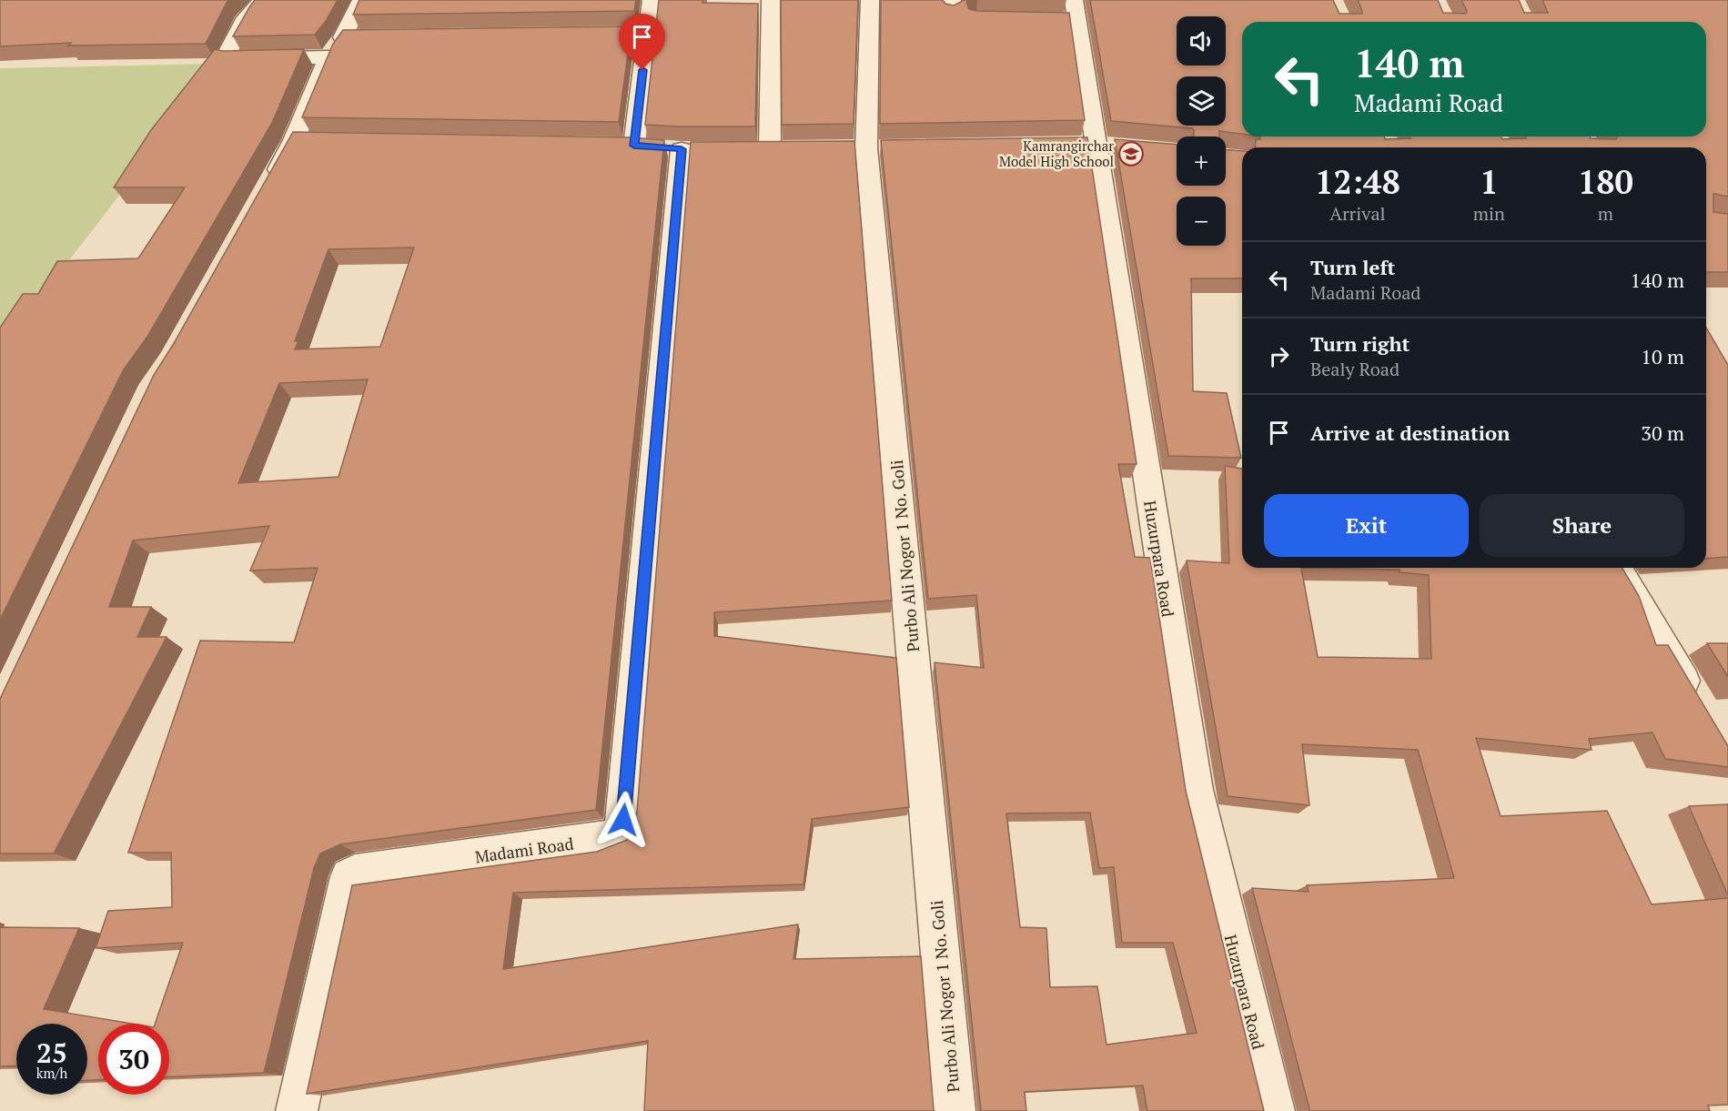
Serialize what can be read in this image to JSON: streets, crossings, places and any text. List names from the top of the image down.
{
  "streets": {
    "street": ["Purbo Ali Nogor 1 No. Goli", "Huzurpara Road", "Madami Road"]
  },
  "places": {
    "school or university": ["Kamrangirchar Model High School"]
  },
  "page": {
    "map_buttons": ["+", "−"],
    "turn": ["140 m", "Madami Road"],
    "eta": [
      "12:48",
      "Arrival",
      "1",
      "min",
      "180",
      "m"
    ],
    "list": [
      {
        "name": "Turn left",
        "note": "Madami Road",
        "value": "140 m"
      },
      {
        "name": "Turn right",
        "note": "Bealy Road",
        "value": "10 m"
      },
      {
        "name": "Arrive at destination",
        "value": "30 m"
      }
    ],
    "buttons": ["Exit", "Share"],
    "speed": "25 km/h",
    "limit": "30"
  }
}
